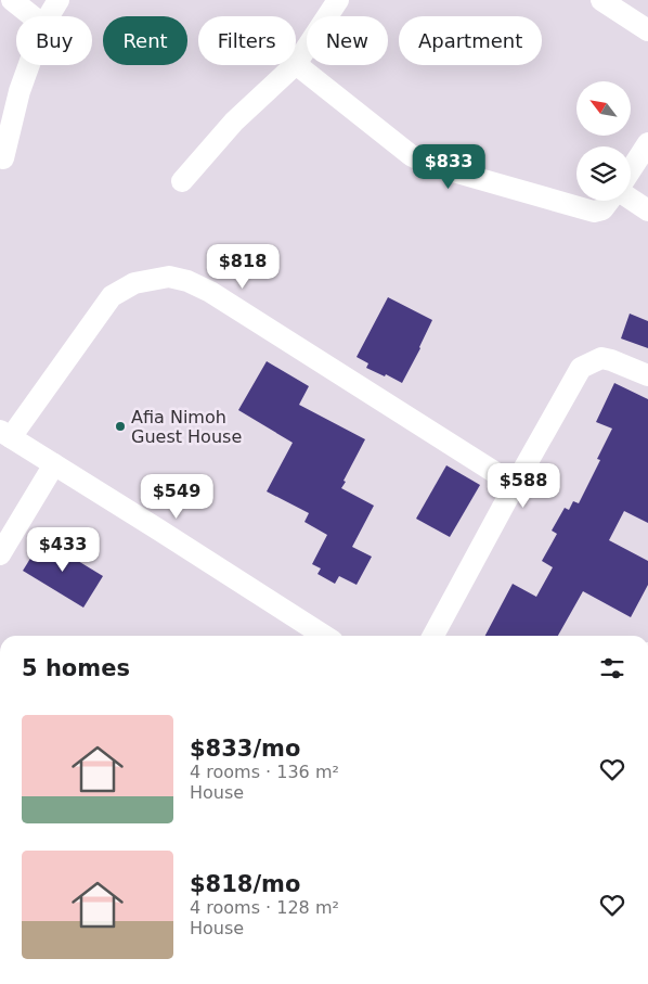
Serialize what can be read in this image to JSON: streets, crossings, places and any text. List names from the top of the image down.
{
  "places": ["Afia Nimoh Guest House"],
  "north": "top left",
  "page": {
    "chip": [
      "Buy",
      "Rent",
      "Filters",
      "New",
      "Apartment"
    ],
    "price": [
      "$833",
      "$818",
      "$588",
      "$549",
      "$433"
    ],
    "heading": "5 homes",
    "list": [
      {
        "name": "$833/mo",
        "note": "4 rooms · 136 m² · House"
      },
      {
        "name": "$818/mo",
        "note": "4 rooms · 128 m² · House"
      }
    ]
  }
}
